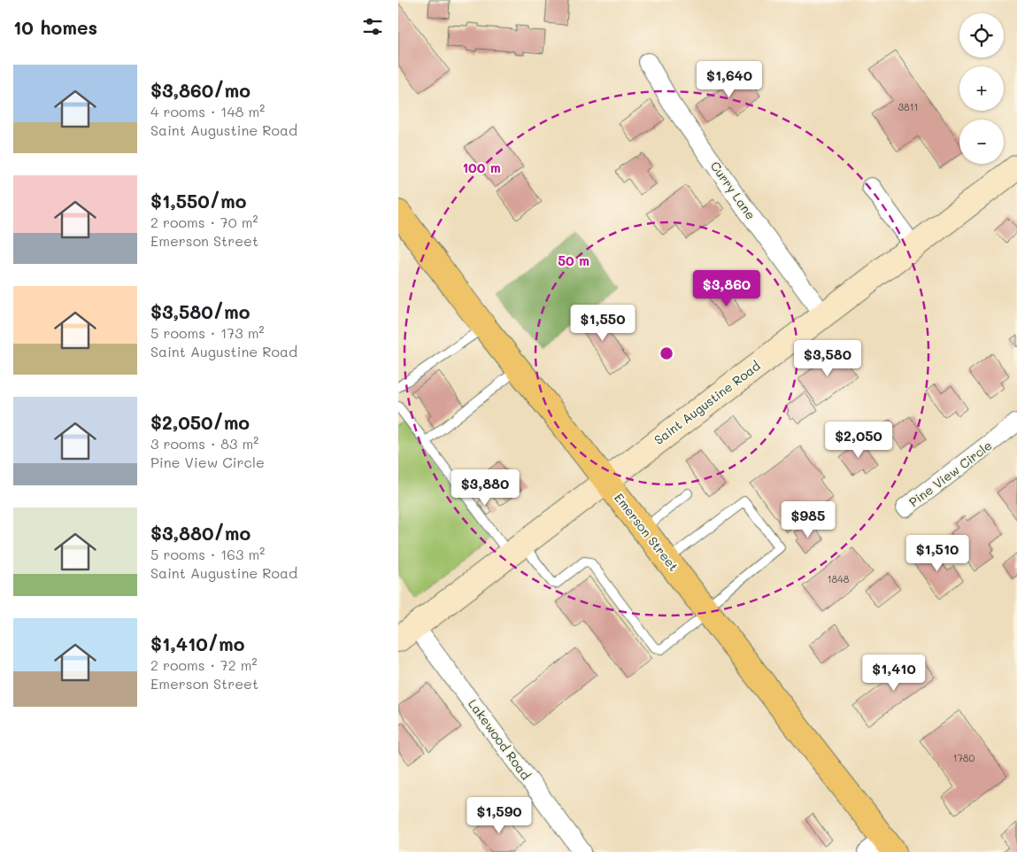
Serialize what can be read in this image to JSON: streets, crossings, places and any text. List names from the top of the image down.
{
  "streets": {
    "main road": ["Saint Augustine Road", "Emerson Street"],
    "street": ["Curry Lane", "Pine View Circle", "Lakewood Road"]
  },
  "crossings": [
    ["Curry Lane", "Saint Augustine Road"],
    ["Saint Augustine Road", "Emerson Street"],
    ["Saint Augustine Road", "Lakewood Road"]
  ],
  "house_numbers": ["3811", "1848", "1780"],
  "page": {
    "heading": "10 homes",
    "map_buttons": ["+", "−"],
    "list": [
      {
        "name": "$3,860/mo",
        "note": "4 rooms · 148 m² · Saint Augustine Road"
      },
      {
        "name": "$1,550/mo",
        "note": "2 rooms · 70 m² · Emerson Street"
      },
      {
        "name": "$3,580/mo",
        "note": "5 rooms · 173 m² · Saint Augustine Road"
      },
      {
        "name": "$2,050/mo",
        "note": "3 rooms · 83 m² · Pine View Circle"
      },
      {
        "name": "$3,880/mo",
        "note": "5 rooms · 163 m² · Saint Augustine Road"
      },
      {
        "name": "$1,410/mo",
        "note": "2 rooms · 72 m² · Emerson Street"
      }
    ],
    "price": [
      "$1,640",
      "$3,860",
      "$1,550",
      "$3,580",
      "$2,050",
      "$3,880",
      "$985",
      "$1,510",
      "$1,410",
      "$1,590"
    ]
  },
  "rings": ["100 m", "50 m"]
}
